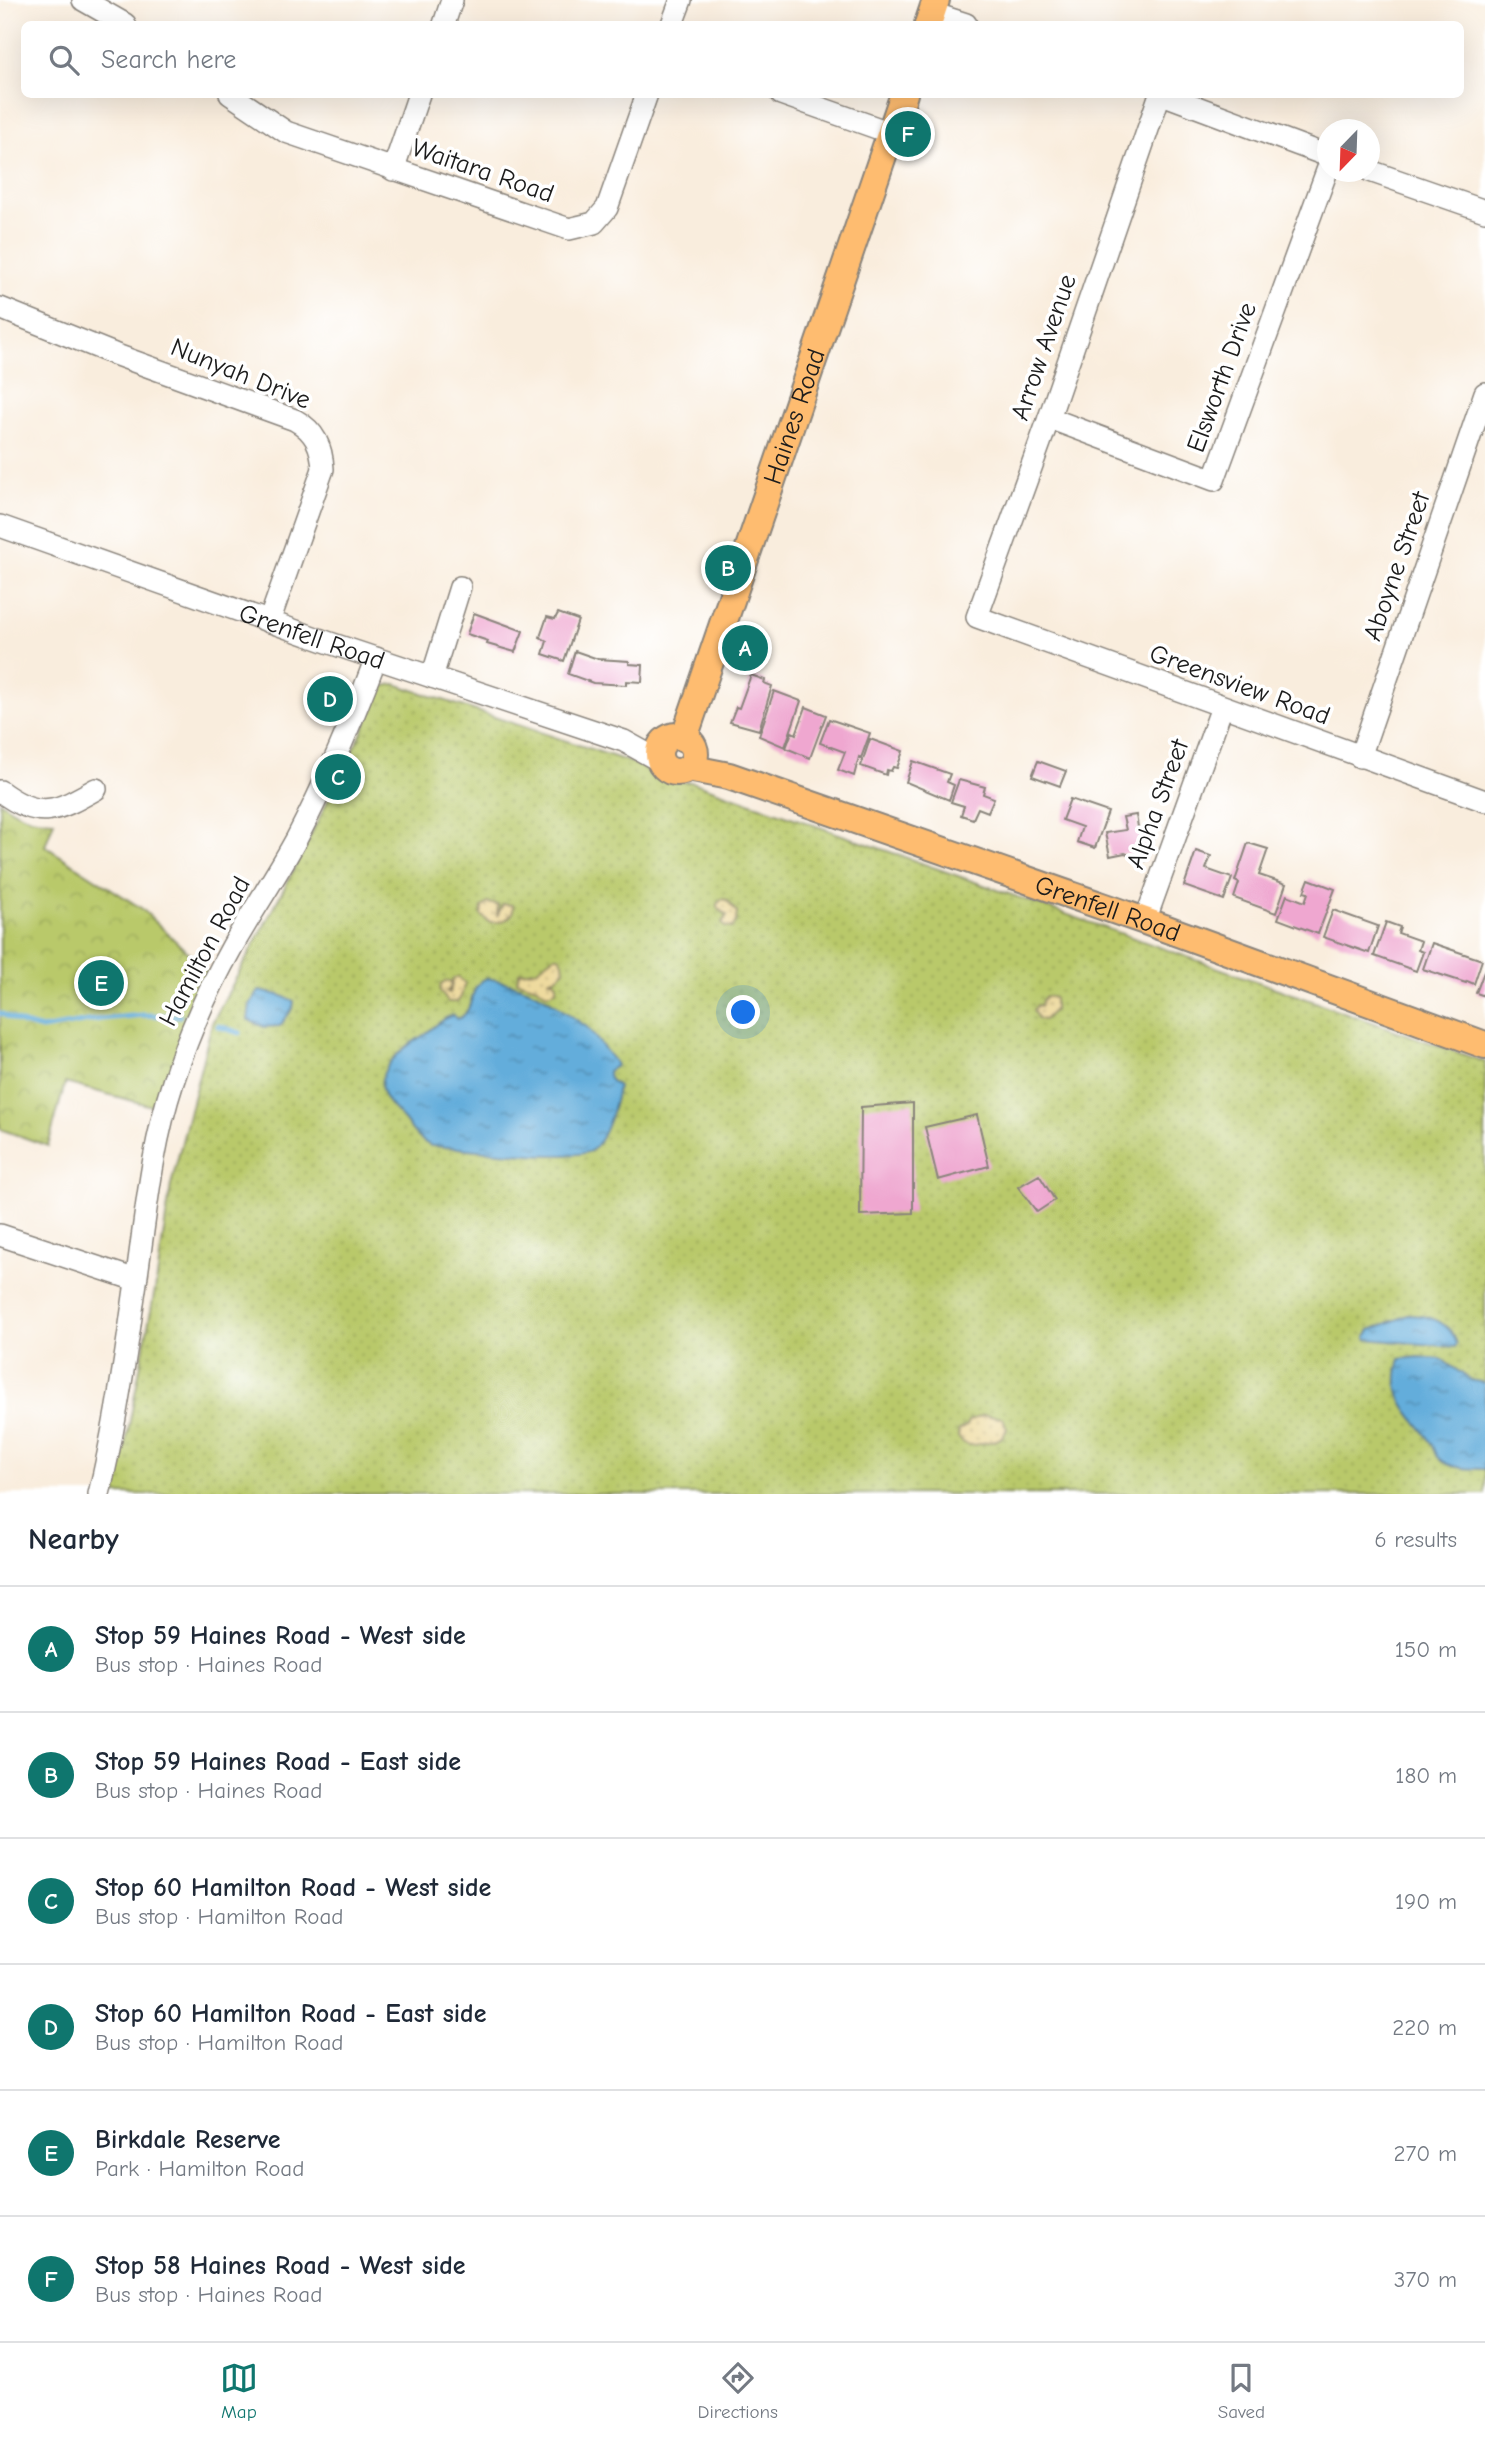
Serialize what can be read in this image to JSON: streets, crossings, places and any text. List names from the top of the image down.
{
  "streets": {
    "main road": ["Haines Road", "Grenfell Road"],
    "street": [
      "Waitara Road",
      "Arrow Avenue",
      "Nunyah Drive",
      "Elsworth Drive",
      "Aboyne Street",
      "Greensview Road",
      "Alpha Street",
      "Hamilton Road"
    ]
  },
  "crossings": [
    ["Arrow Avenue", "Elsworth Drive"],
    ["Arrow Avenue", "Greensview Road"],
    ["Nunyah Drive", "Grenfell Road"],
    ["Haines Road", "Grenfell Road"],
    ["Aboyne Street", "Greensview Road"],
    ["Grenfell Road", "Alpha Street"],
    ["Grenfell Road", "Hamilton Road"],
    ["Greensview Road", "Alpha Street"]
  ],
  "north": "bottom left",
  "page": {
    "search": "Search here",
    "pins": [
      "F",
      "B",
      "A",
      "D",
      "C",
      "E"
    ],
    "heading": ["Nearby", "6 results"],
    "list": [
      {
        "mark": "A",
        "name": "Stop 59 Haines Road - West side",
        "note": "Bus stop · Haines Road",
        "value": "150 m"
      },
      {
        "mark": "B",
        "name": "Stop 59 Haines Road - East side",
        "note": "Bus stop · Haines Road",
        "value": "180 m"
      },
      {
        "mark": "C",
        "name": "Stop 60 Hamilton Road - West side",
        "note": "Bus stop · Hamilton Road",
        "value": "190 m"
      },
      {
        "mark": "D",
        "name": "Stop 60 Hamilton Road - East side",
        "note": "Bus stop · Hamilton Road",
        "value": "220 m"
      },
      {
        "mark": "E",
        "name": "Birkdale Reserve",
        "note": "Park · Hamilton Road",
        "value": "270 m"
      },
      {
        "mark": "F",
        "name": "Stop 58 Haines Road - West side",
        "note": "Bus stop · Haines Road",
        "value": "370 m"
      }
    ],
    "nav": ["Map", "Directions", "Saved"]
  }
}
